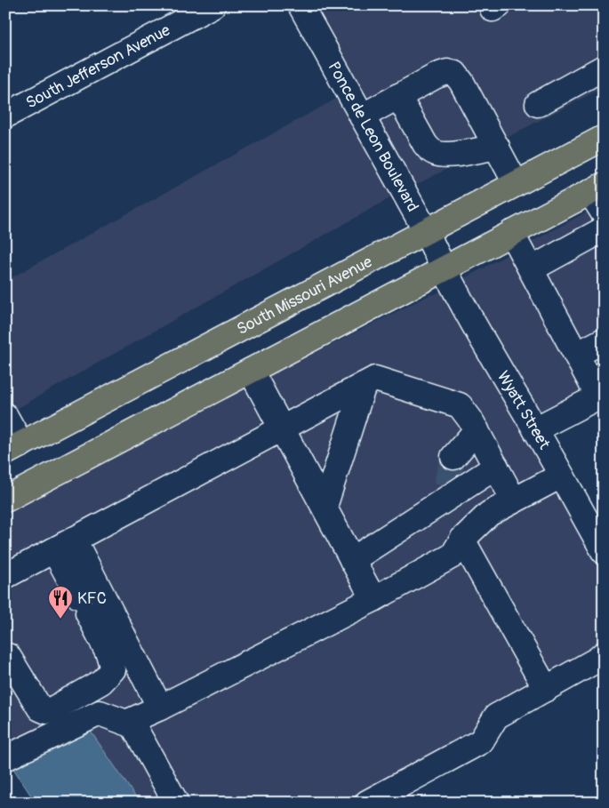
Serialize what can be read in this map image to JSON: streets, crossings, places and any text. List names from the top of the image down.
{
  "streets": {
    "main road": ["South Missouri Avenue"],
    "street": ["South Jefferson Avenue", "Ponce de Leon Boulevard", "Wyatt Street"]
  },
  "crossings": [
    ["Ponce de Leon Boulevard", "South Missouri Avenue"],
    ["Ponce de Leon Boulevard", "Wyatt Street"]
  ],
  "places": {
    "restaurant": ["KFC"]
  }
}
